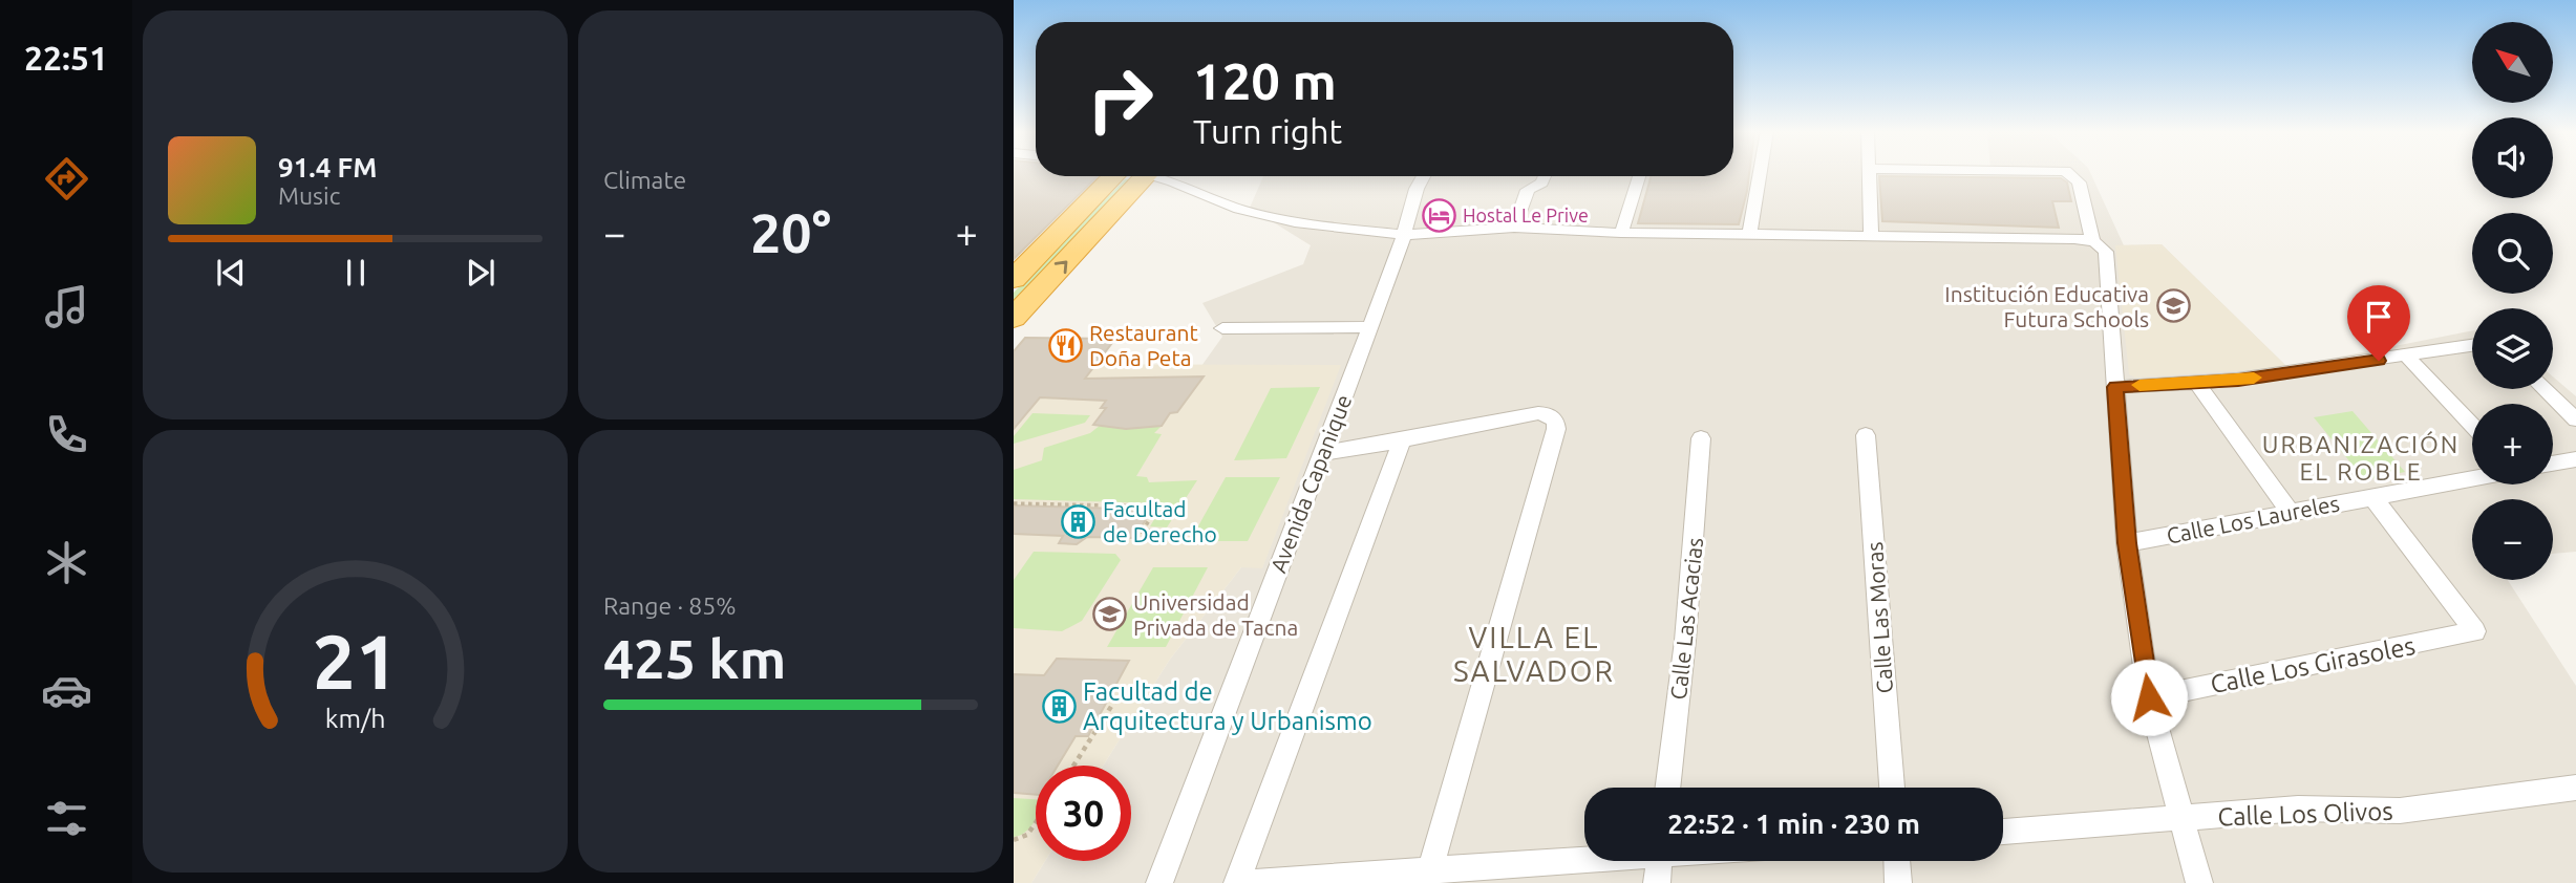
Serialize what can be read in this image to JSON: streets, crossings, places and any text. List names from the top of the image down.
{
  "streets": {
    "street": [
      "Avenida Capanique",
      "Calle Los Laureles",
      "Calle Las Moras",
      "Calle Las Acacias",
      "Calle Los Girasoles",
      "Calle Los Olivos"
    ]
  },
  "crossings": [
    ["Calle Los Laureles", "Calle Los Girasoles"]
  ],
  "districts": ["URBANIZACIÓN EL ROBLE", "VILLA EL SALVADOR"],
  "places": {
    "hotel": ["Hostal Le Prive"],
    "school or university": ["Institución Educativa Futura Schools", "Universidad Privada de Tacna"],
    "restaurant": ["Restaurant Doña Peta"],
    "building": ["Facultad de Derecho", "Facultad de Arquitectura y Urbanismo"]
  },
  "north": "top left",
  "page": {
    "tabs": "22:51",
    "tile": [
      "Climate",
      ["Range · 85%", "425 km"]
    ],
    "map_buttons": ["+", "−"],
    "turn": ["120 m", "Turn right"],
    "song": ["91.4 FM", "Music"],
    "heat": ["−", "20°", "+"],
    "limit": "30",
    "trip": "22:52 · 1 min · 230 m",
    "gauge": ["21", "km/h"]
  }
}
